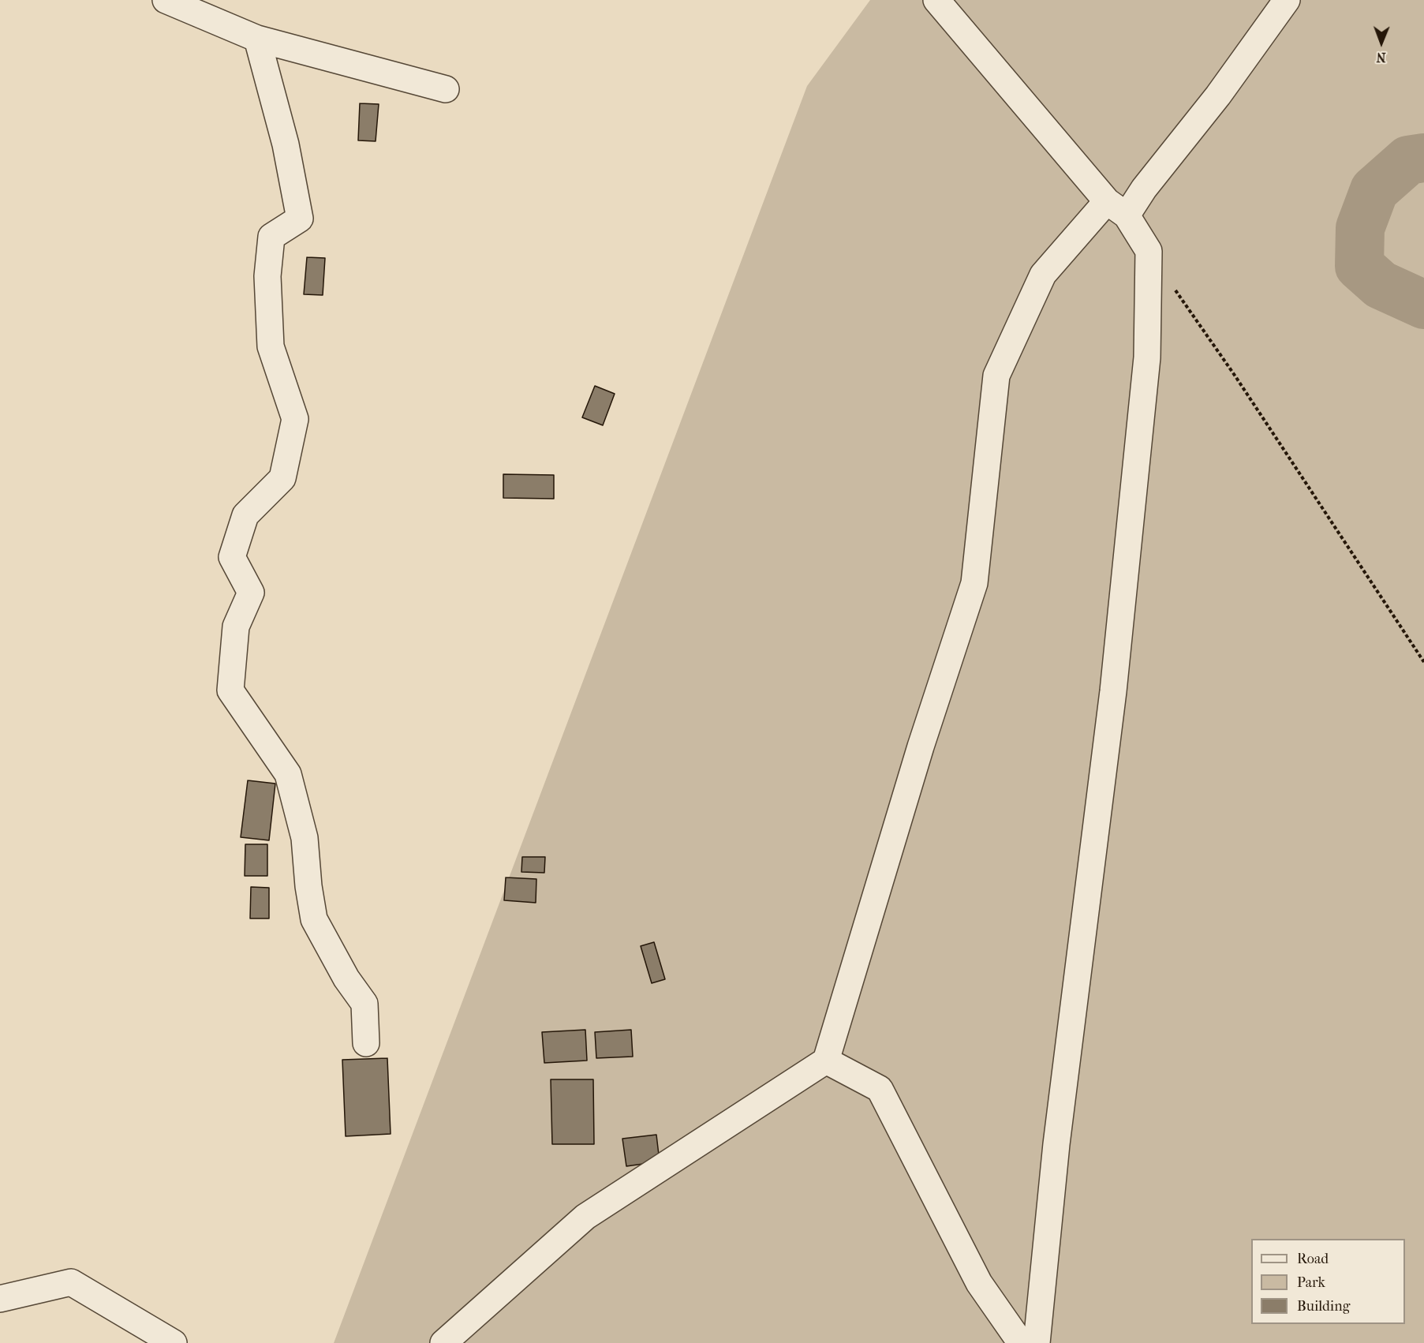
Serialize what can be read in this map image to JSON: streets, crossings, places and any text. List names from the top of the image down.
{
  "legend": ["Road", "Park", "Building"],
  "north": "bottom"
}
